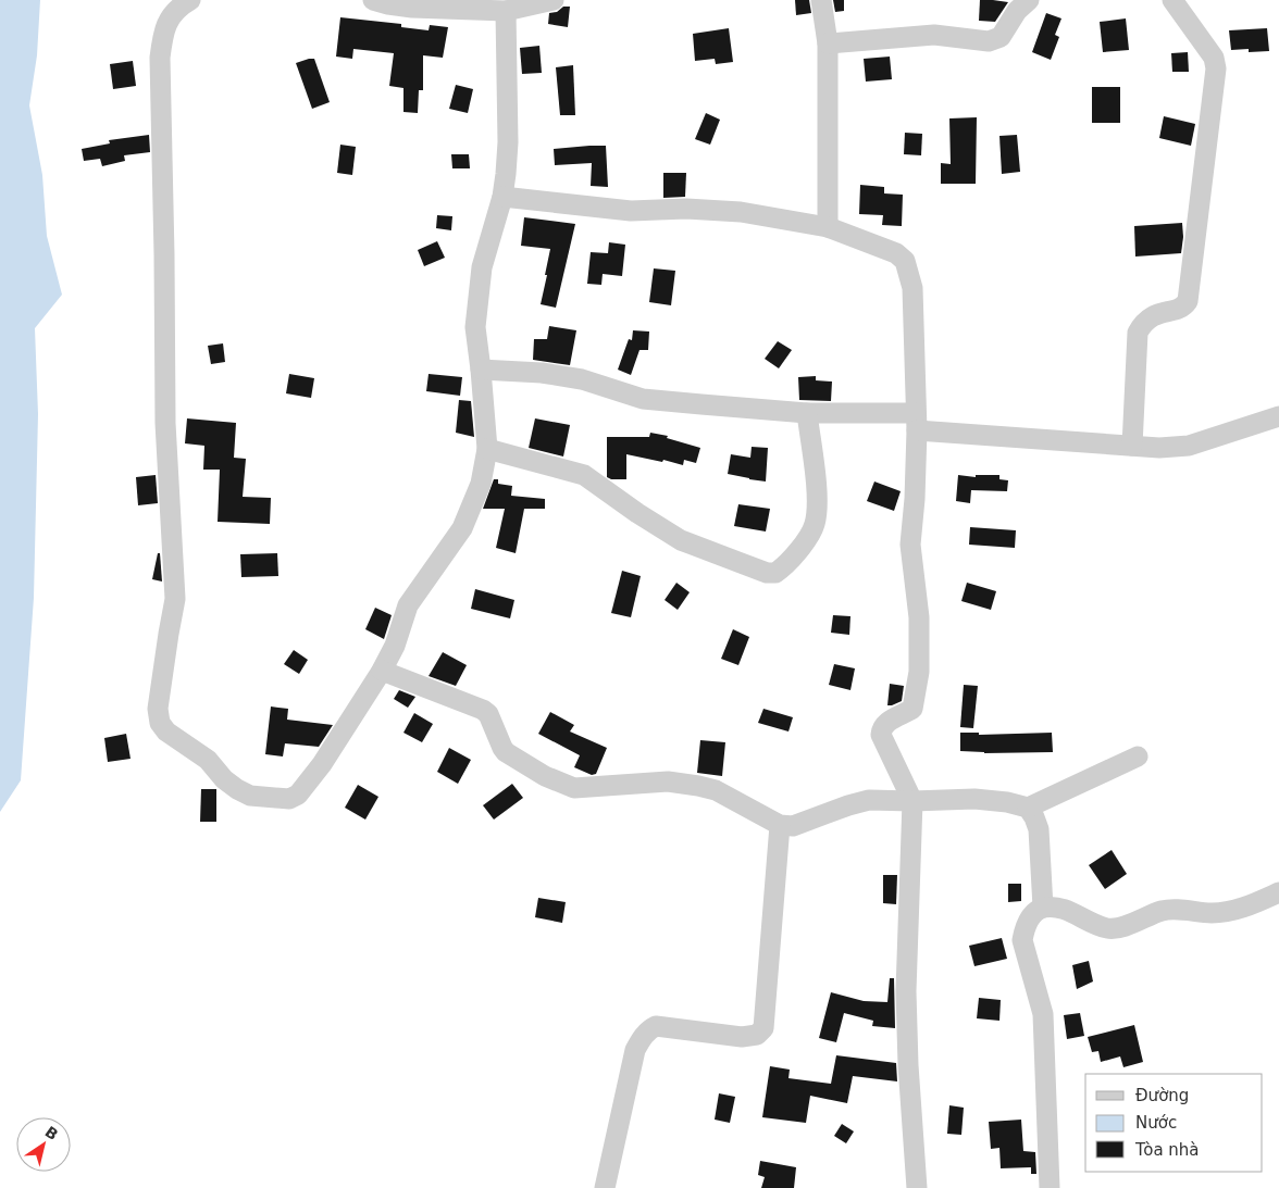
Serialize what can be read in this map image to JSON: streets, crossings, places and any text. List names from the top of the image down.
{
  "legend": ["Đường", "Nước", "Tòa nhà"],
  "north": "top right"
}
